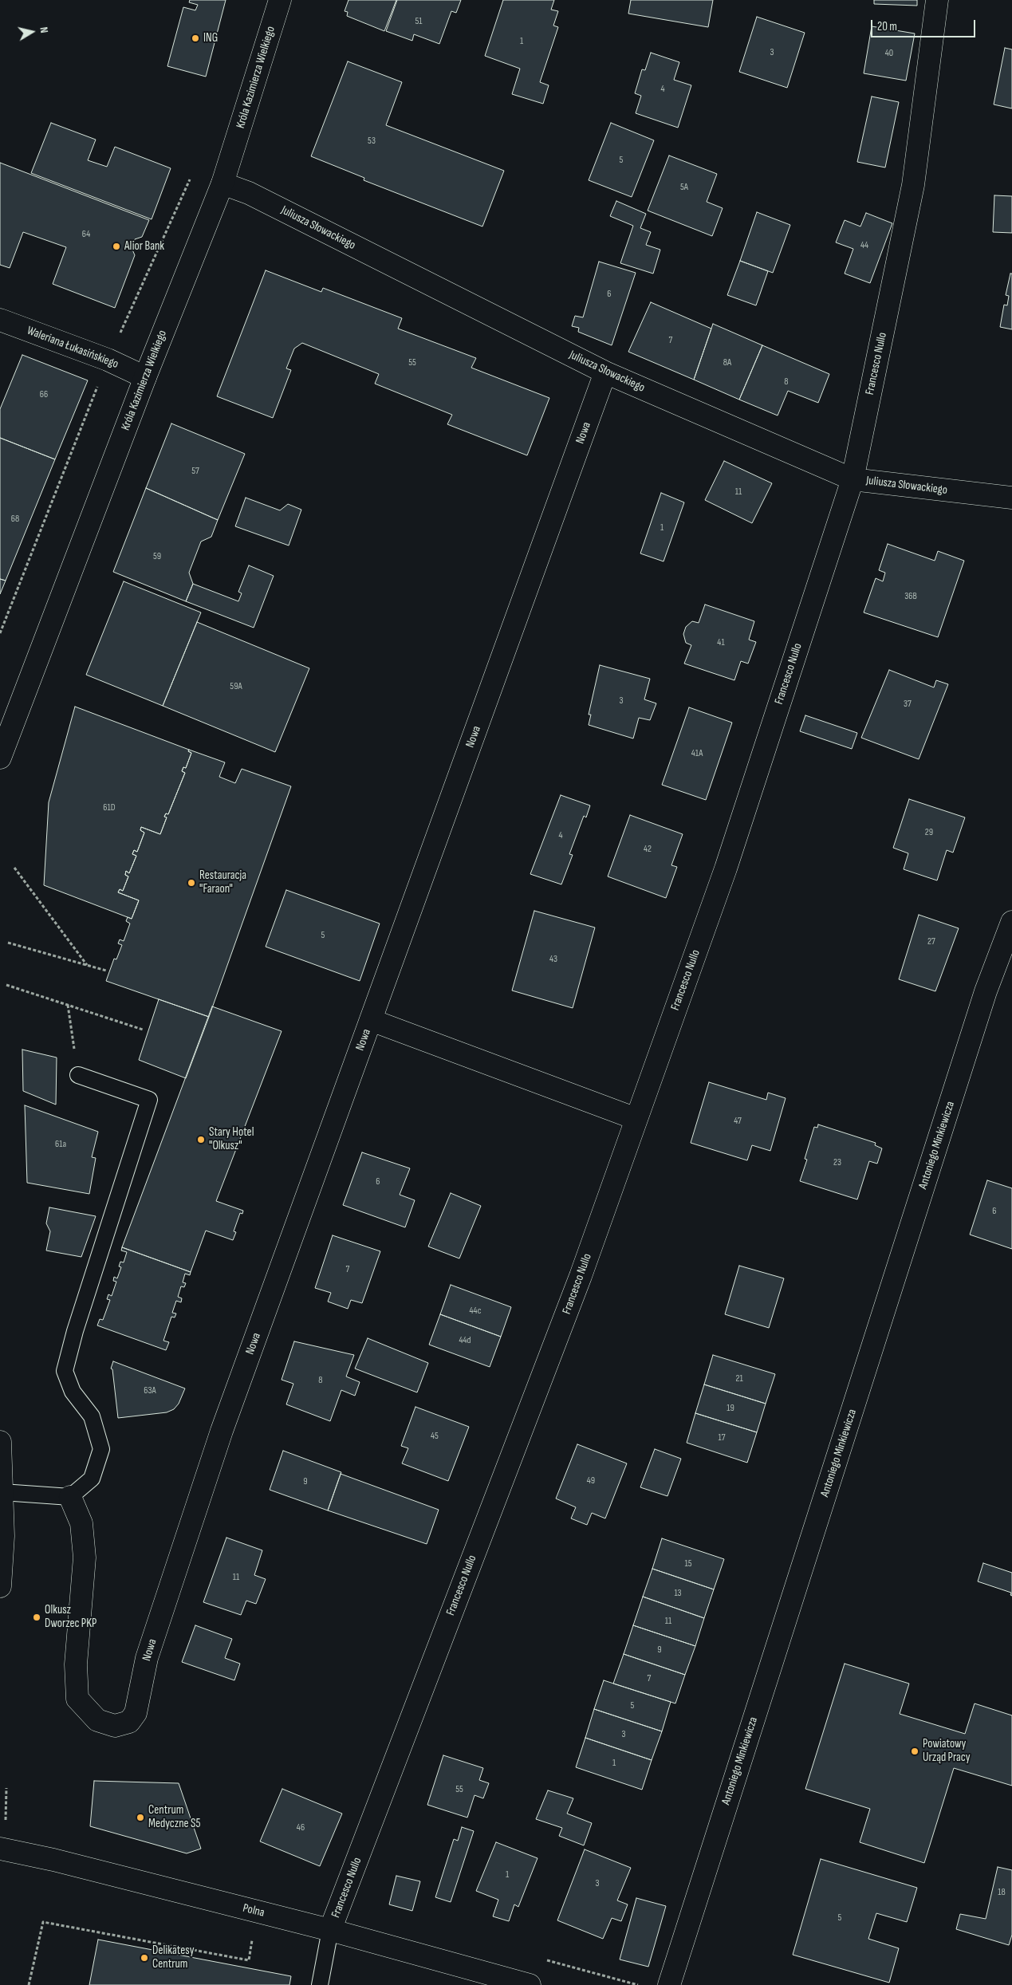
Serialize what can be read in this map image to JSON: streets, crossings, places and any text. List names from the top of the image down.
{
  "streets": {
    "street": [
      "Króla Kazimierza Wielkiego",
      "Juliusza Słowackiego",
      "Waleriana Łukasińskiego",
      "Francesco Nullo",
      "Nowa",
      "Antoniego Minkiewicza",
      "Polna"
    ]
  },
  "crossings": [
    ["Króla Kazimierza Wielkiego", "Juliusza Słowackiego"],
    ["Króla Kazimierza Wielkiego", "Waleriana Łukasińskiego"],
    ["Juliusza Słowackiego", "Francesco Nullo"],
    ["Juliusza Słowackiego", "Nowa"],
    ["Francesco Nullo", "Polna"]
  ],
  "places": [
    "ING",
    "Alior Bank",
    "Restauracja \"Faraon\"",
    "Stary Hotel \"Olkusz\"",
    "Olkusz Dworzec PKP",
    "Powiatowy Urząd Pracy",
    "Centrum Medyczne S5",
    "Delikatesy Centrum"
  ],
  "house_numbers": [
    "51",
    "1",
    "3",
    "40",
    "4",
    "53",
    "5",
    "5A",
    "64",
    "44",
    "6",
    "7",
    "55",
    "8A",
    "8",
    "66",
    "57",
    "11",
    "68",
    "1",
    "59",
    "36B",
    "41",
    "59A",
    "3",
    "37",
    "41A",
    "61D",
    "29",
    "4",
    "42",
    "5",
    "27",
    "43",
    "47",
    "61a",
    "23",
    "6",
    "6",
    "7",
    "44c",
    "44d",
    "21",
    "8",
    "63A",
    "19",
    "45",
    "17",
    "49",
    "9",
    "15",
    "11",
    "13",
    "11",
    "9",
    "7",
    "5",
    "3",
    "1",
    "55",
    "46",
    "1",
    "3",
    "18",
    "5"
  ],
  "scale_bar": "20 m",
  "north": "right"
}
